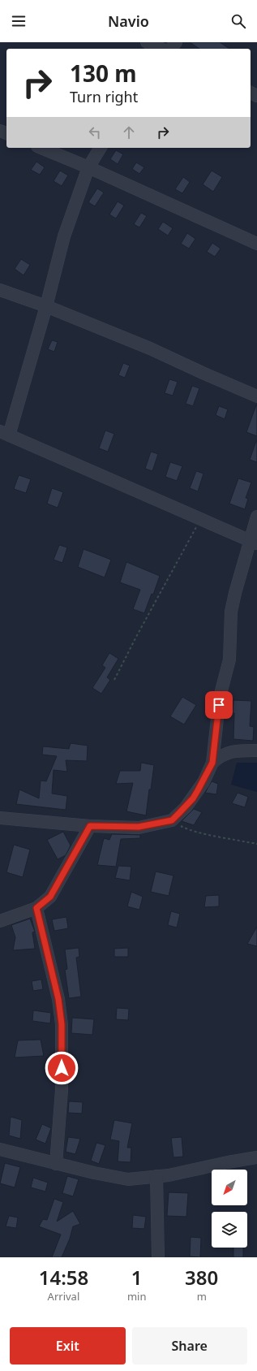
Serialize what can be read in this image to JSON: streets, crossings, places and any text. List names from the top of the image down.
{
  "north": "bottom left",
  "page": {
    "header": "Navio",
    "turn": ["130 m", "Turn right"],
    "eta": [
      "14:58",
      "Arrival",
      "1",
      "min",
      "380",
      "m"
    ],
    "buttons": ["Exit", "Share"]
  }
}
